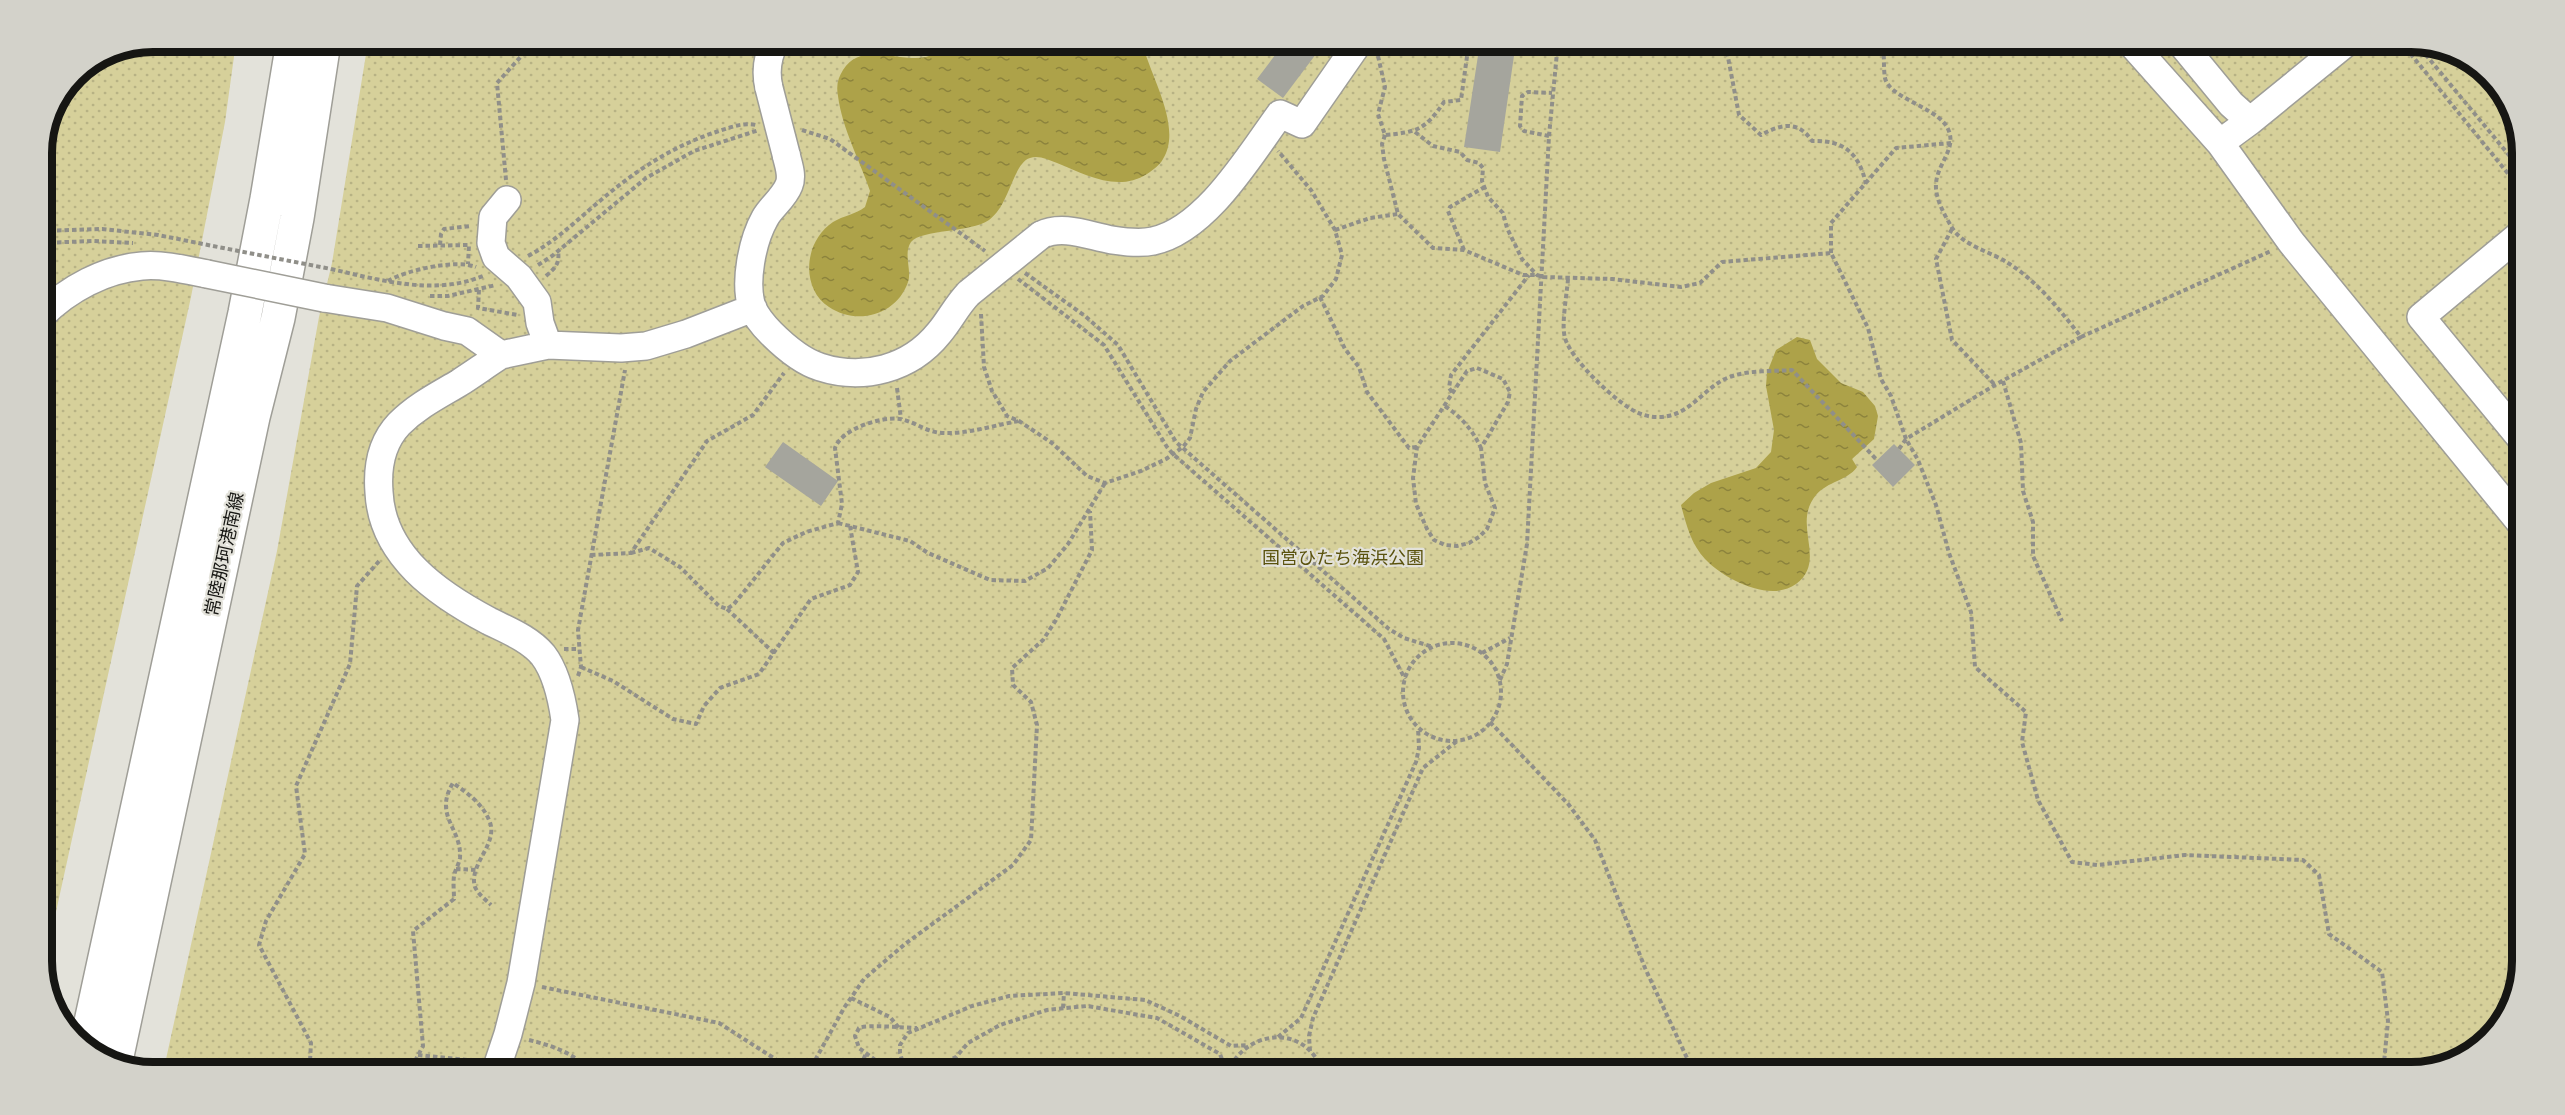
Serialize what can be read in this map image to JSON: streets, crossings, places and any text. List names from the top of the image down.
{
  "streets": {
    "highway": ["常陸那珂港南線"]
  },
  "parks": ["国営ひたち海浜公園"]
}
